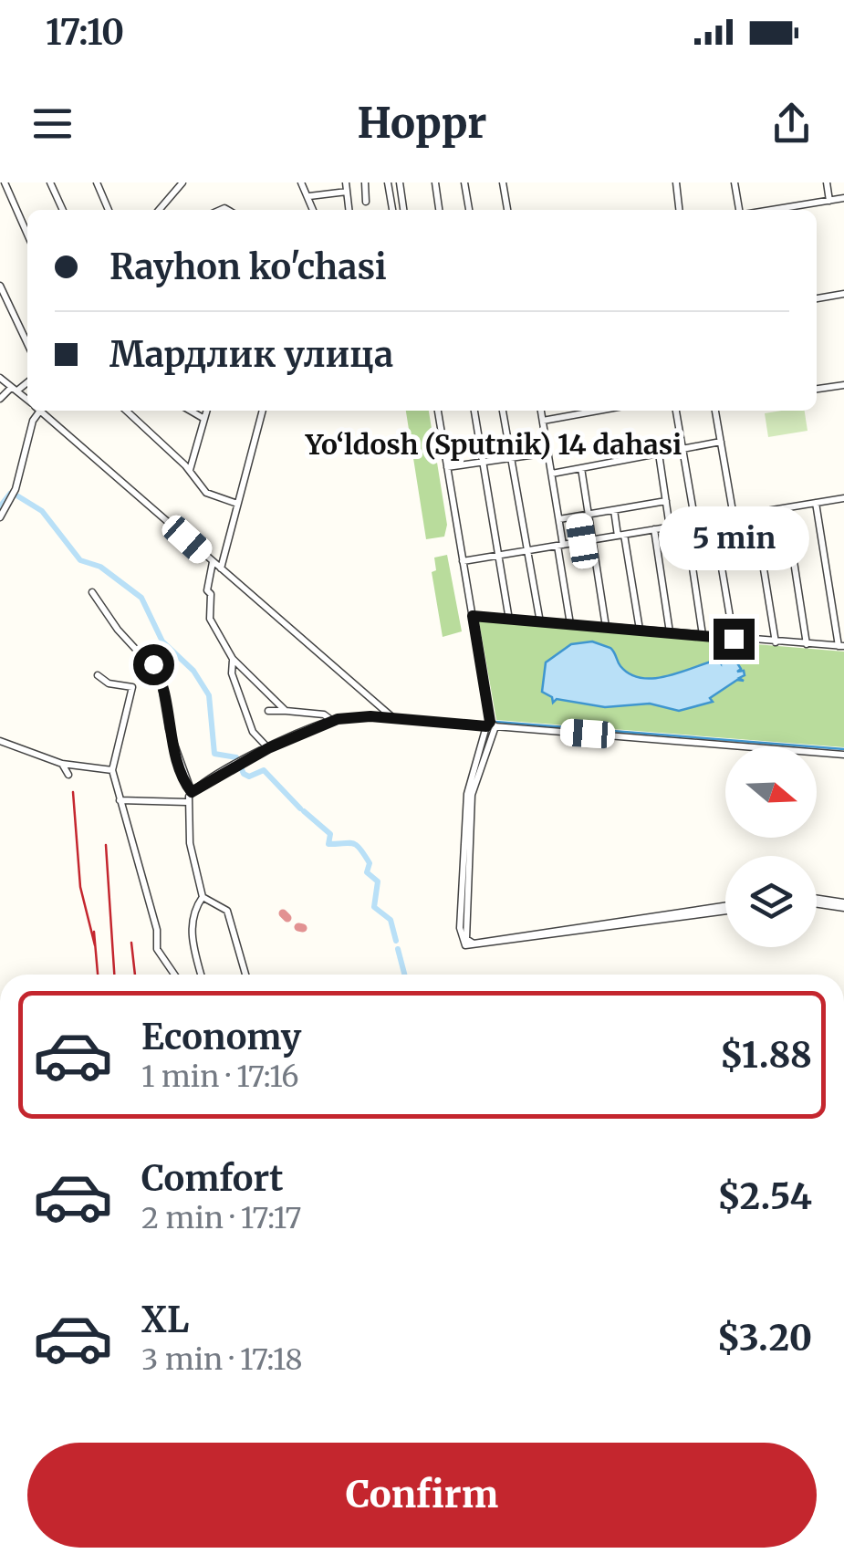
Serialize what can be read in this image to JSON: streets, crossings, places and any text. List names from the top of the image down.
{
  "districts": ["Yo‘ldosh (Sputnik) 14 dahasi"],
  "north": "right",
  "page": {
    "status": "17:10",
    "header": "Hoppr",
    "banner": ["Rayhon ko'chasi", "Мардлик улица"],
    "bubble": "5 min",
    "list": [
      {
        "name": "Economy",
        "note": "1 min · 17:16",
        "value": "$1.88"
      },
      {
        "name": "Comfort",
        "note": "2 min · 17:17",
        "value": "$2.54"
      },
      {
        "name": "XL",
        "note": "3 min · 17:18",
        "value": "$3.20"
      }
    ],
    "buttons": "Confirm"
  }
}
